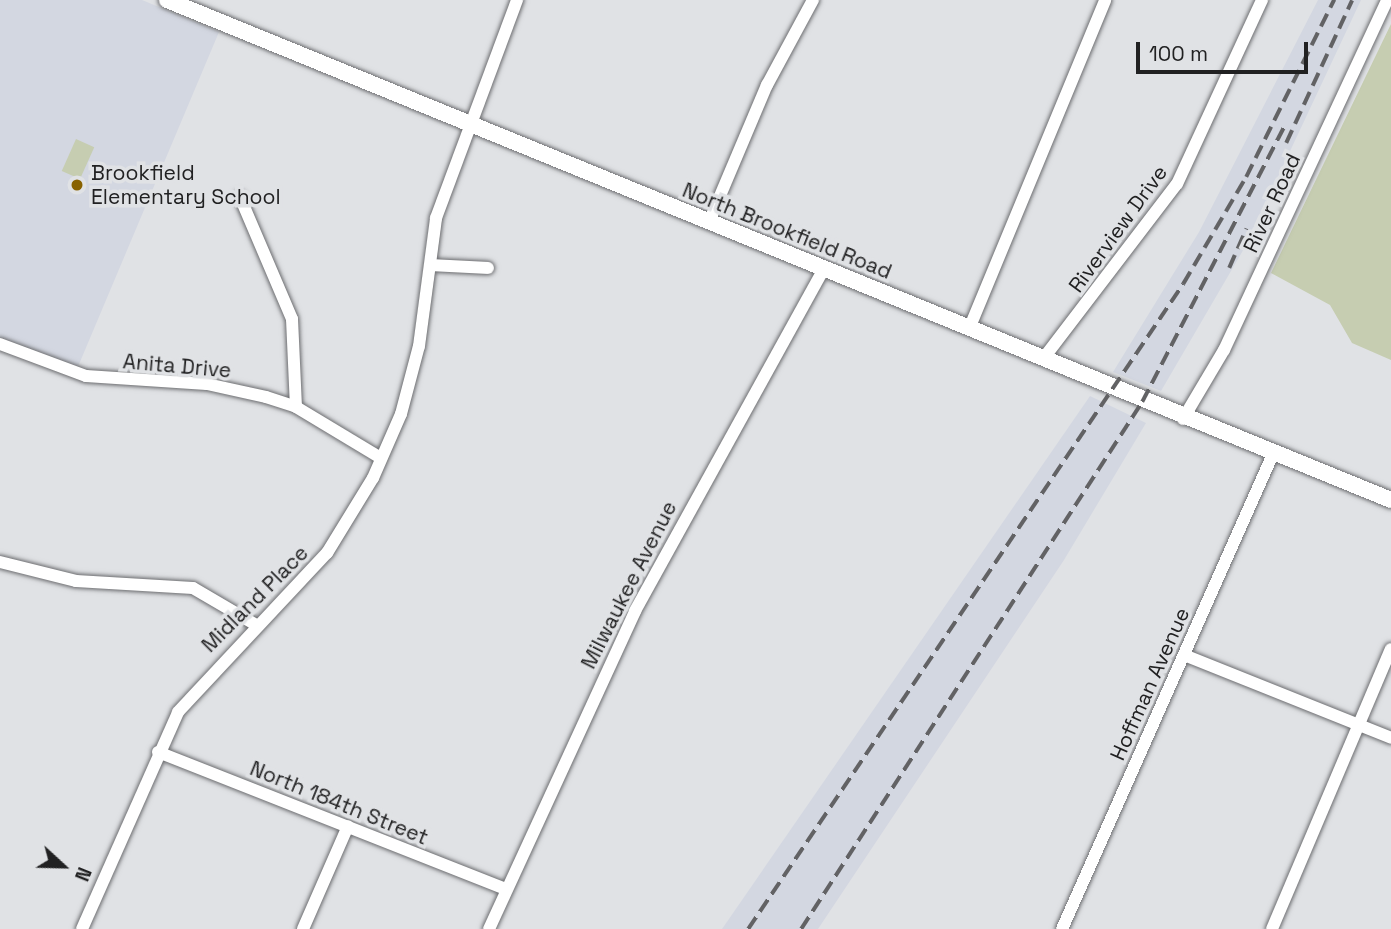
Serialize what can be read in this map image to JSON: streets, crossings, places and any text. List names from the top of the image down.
{
  "streets": {
    "street": [
      "River Road",
      "Riverview Drive",
      "North Brookfield Road",
      "Anita Drive",
      "Milwaukee Avenue",
      "Midland Place",
      "Hoffman Avenue",
      "North 184th Street"
    ]
  },
  "crossings": [
    ["River Road", "North Brookfield Road"],
    ["Riverview Drive", "North Brookfield Road"],
    ["North Brookfield Road", "Milwaukee Avenue"],
    ["North Brookfield Road", "Midland Place"],
    ["North Brookfield Road", "Hoffman Avenue"],
    ["Anita Drive", "Midland Place"],
    ["Milwaukee Avenue", "North 184th Street"],
    ["Midland Place", "North 184th Street"]
  ],
  "places": ["Brookfield Elementary School"],
  "scale_bar": "100 m",
  "north": "right"
}
